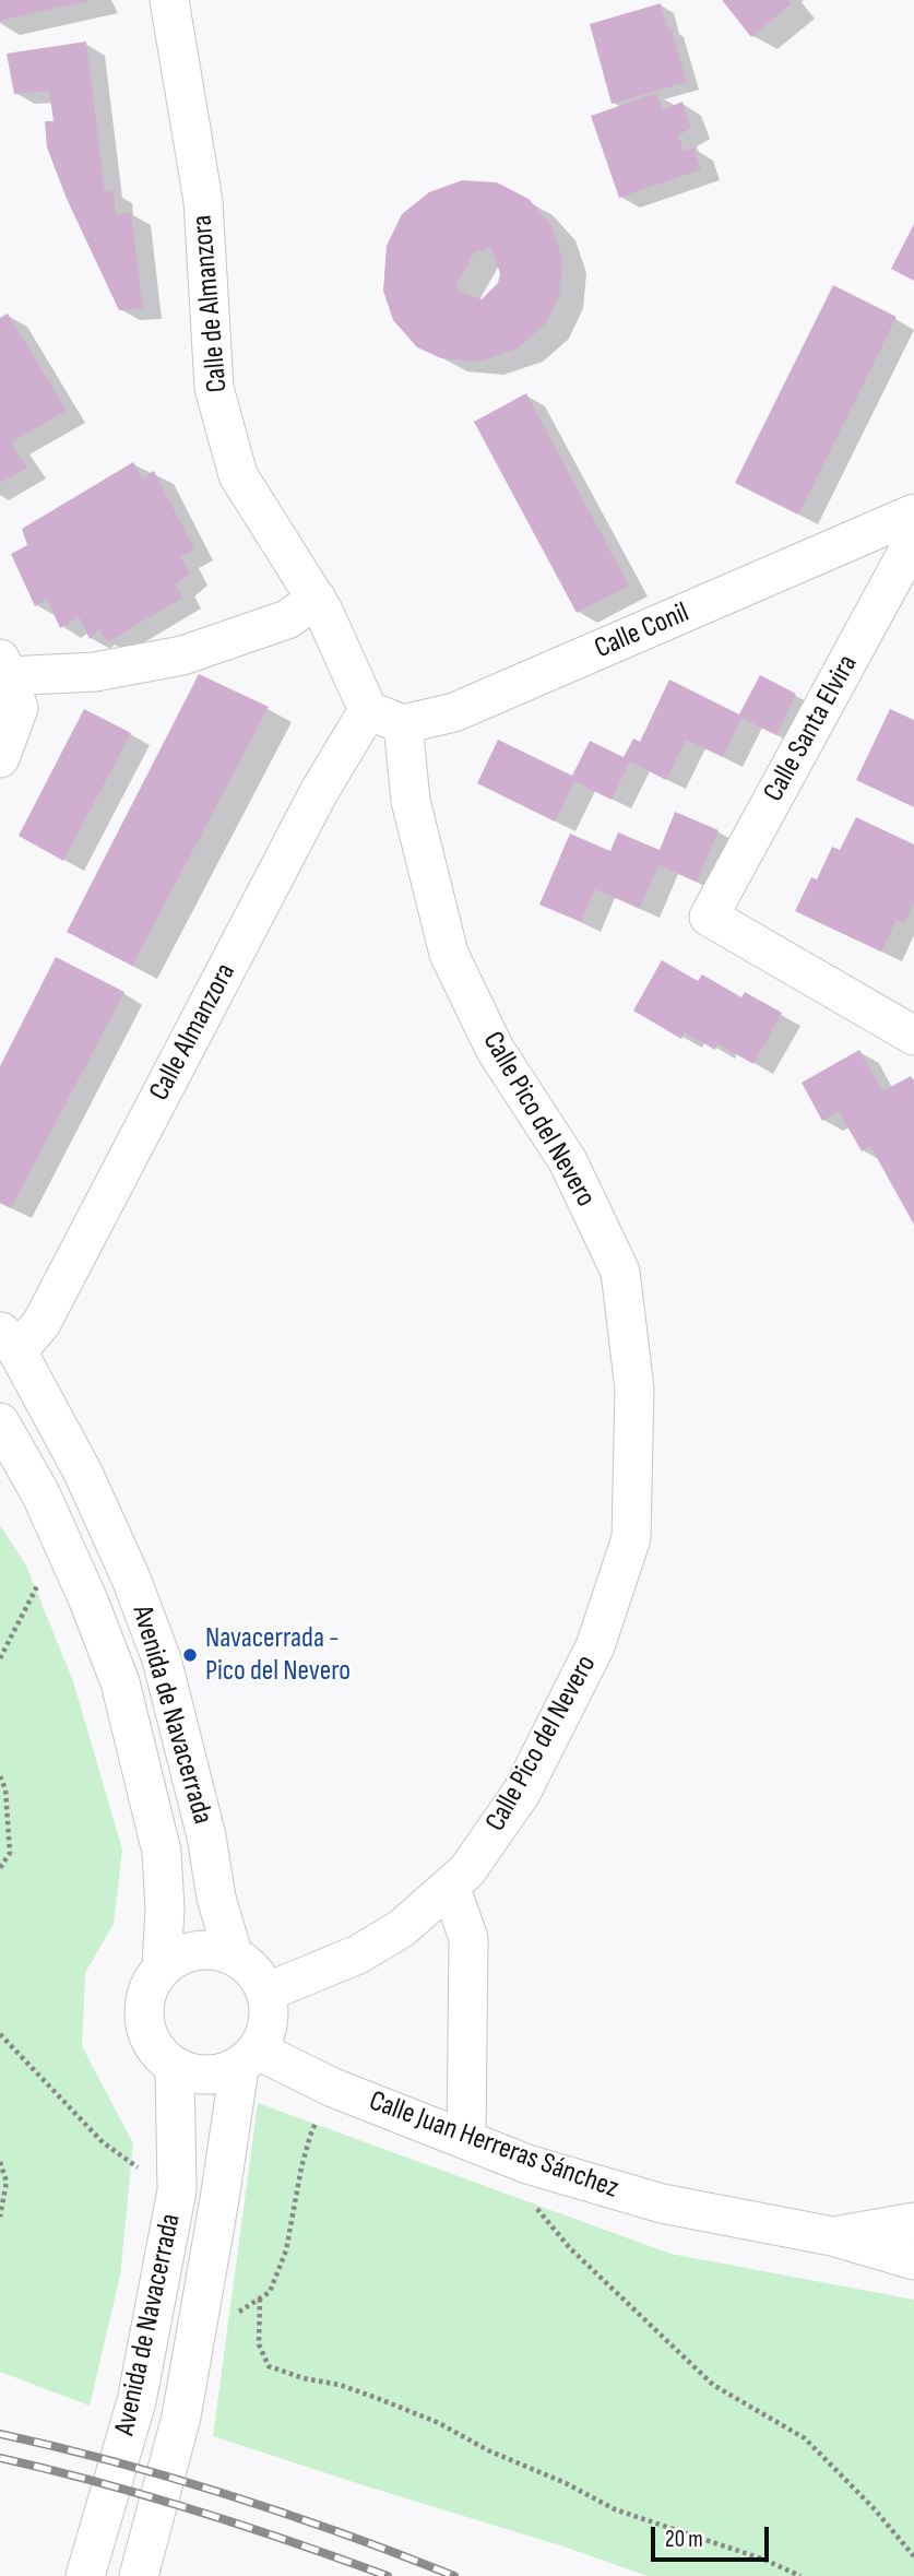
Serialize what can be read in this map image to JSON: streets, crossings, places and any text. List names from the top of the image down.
{
  "streets": {
    "street": [
      "Calle de Almanzora",
      "Calle Conil",
      "Calle Santa Elvira",
      "Calle Almanzora",
      "Calle Pico del Nevero",
      "Avenida de Navacerrada",
      "Calle Juan Herreras Sánchez"
    ]
  },
  "crossings": [
    ["Calle de Almanzora", "Calle Almanzora"],
    ["Calle Conil", "Calle Pico del Nevero"],
    ["Calle Almanzora", "Avenida de Navacerrada"],
    ["Calle Pico del Nevero", "Avenida de Navacerrada"],
    ["Calle Pico del Nevero", "Calle Juan Herreras Sánchez"],
    ["Avenida de Navacerrada", "Calle Juan Herreras Sánchez"]
  ],
  "places": ["Navacerrada - Pico del Nevero"],
  "scale_bar": "20 m"
}
